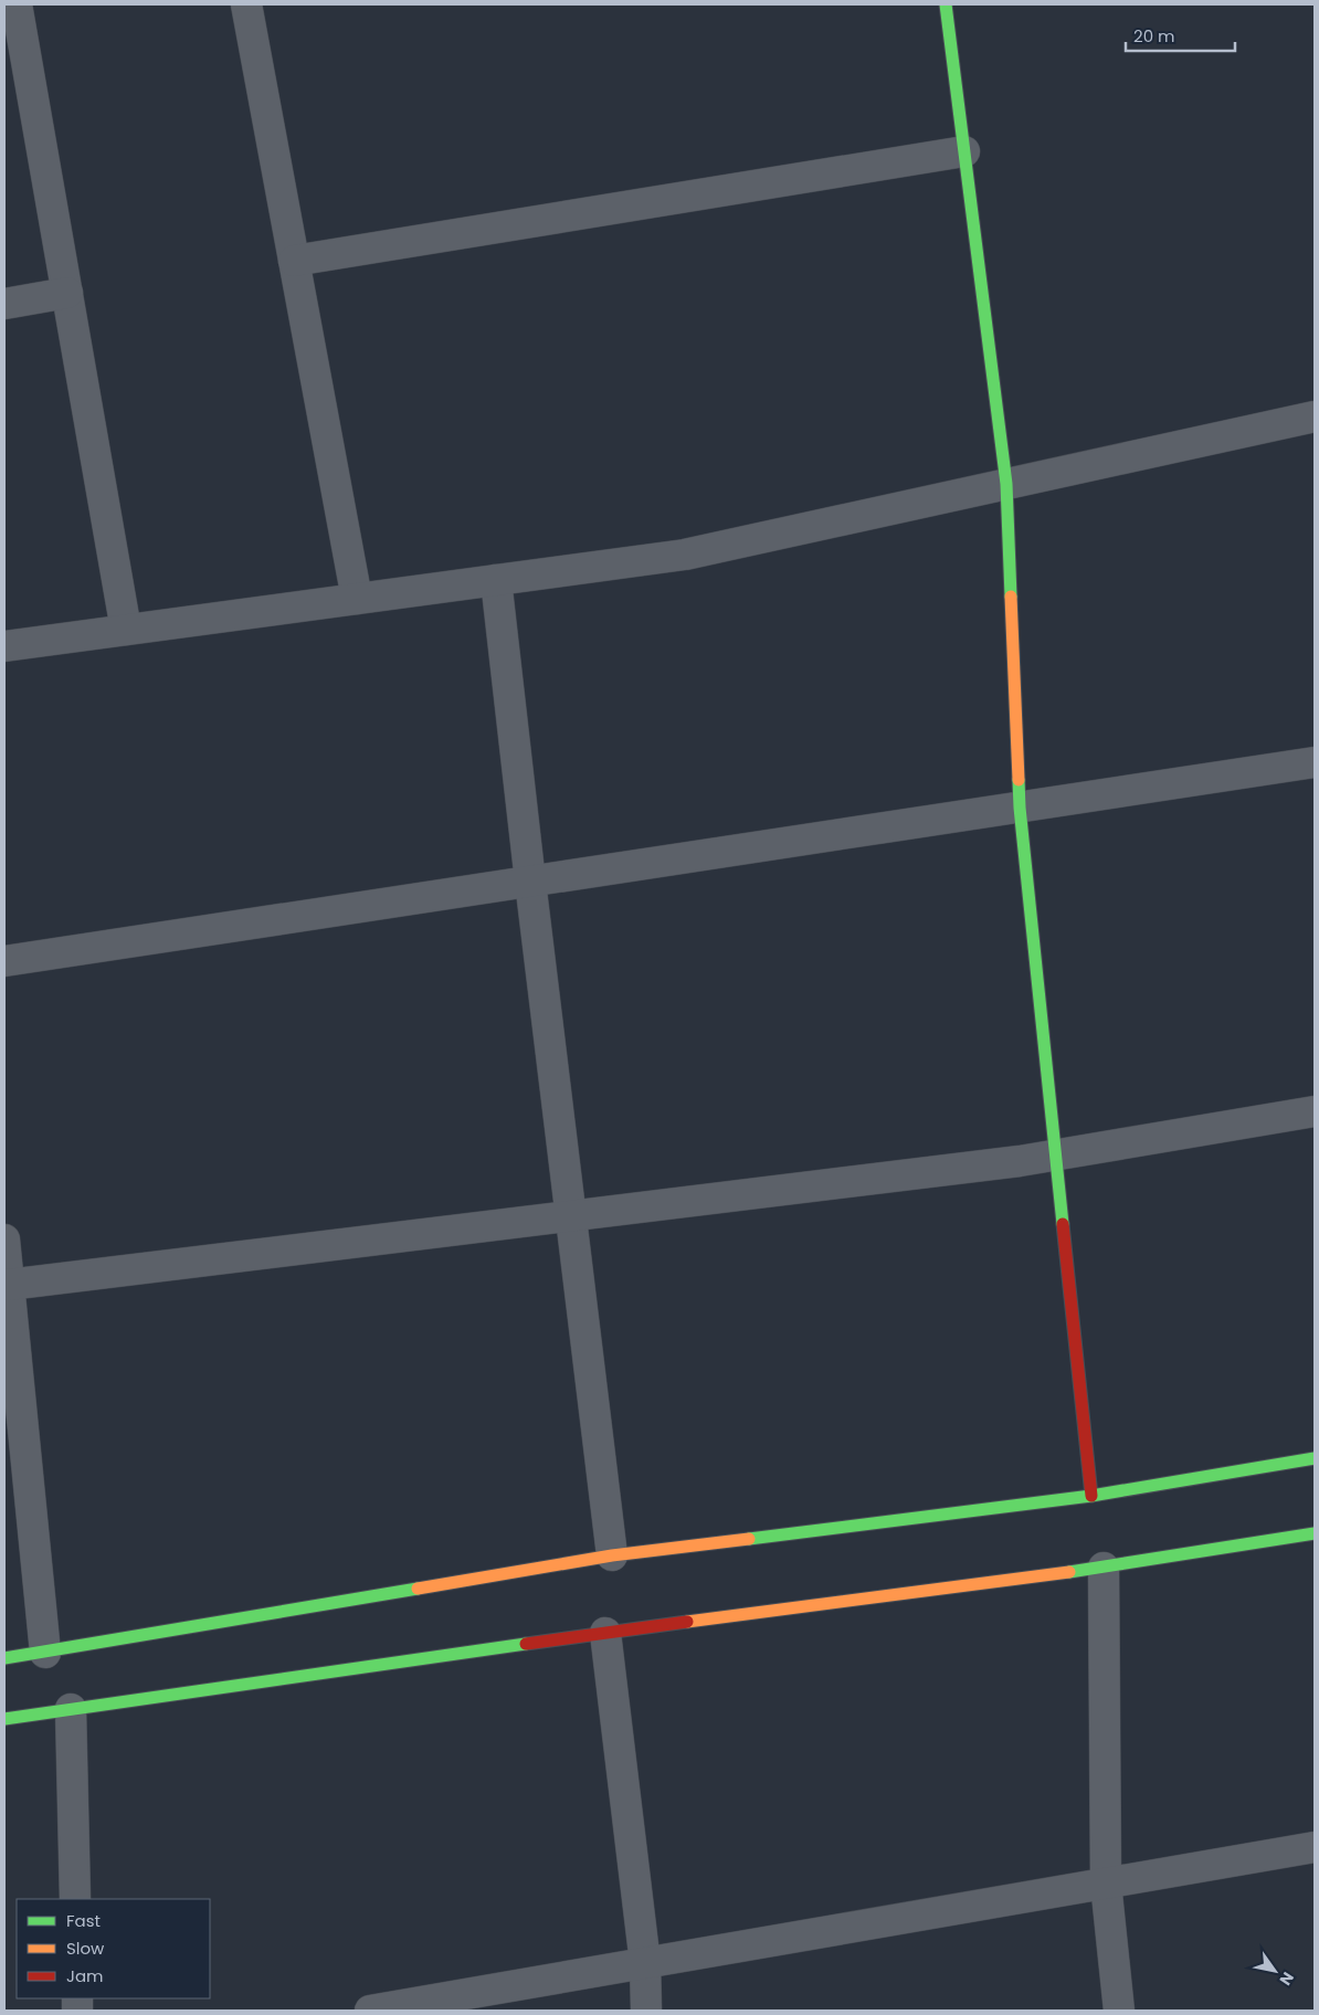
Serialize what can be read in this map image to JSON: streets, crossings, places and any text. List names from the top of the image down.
{
  "legend": ["Fast", "Slow", "Jam"],
  "scale_bar": "20 m",
  "north": "bottom right"
}
